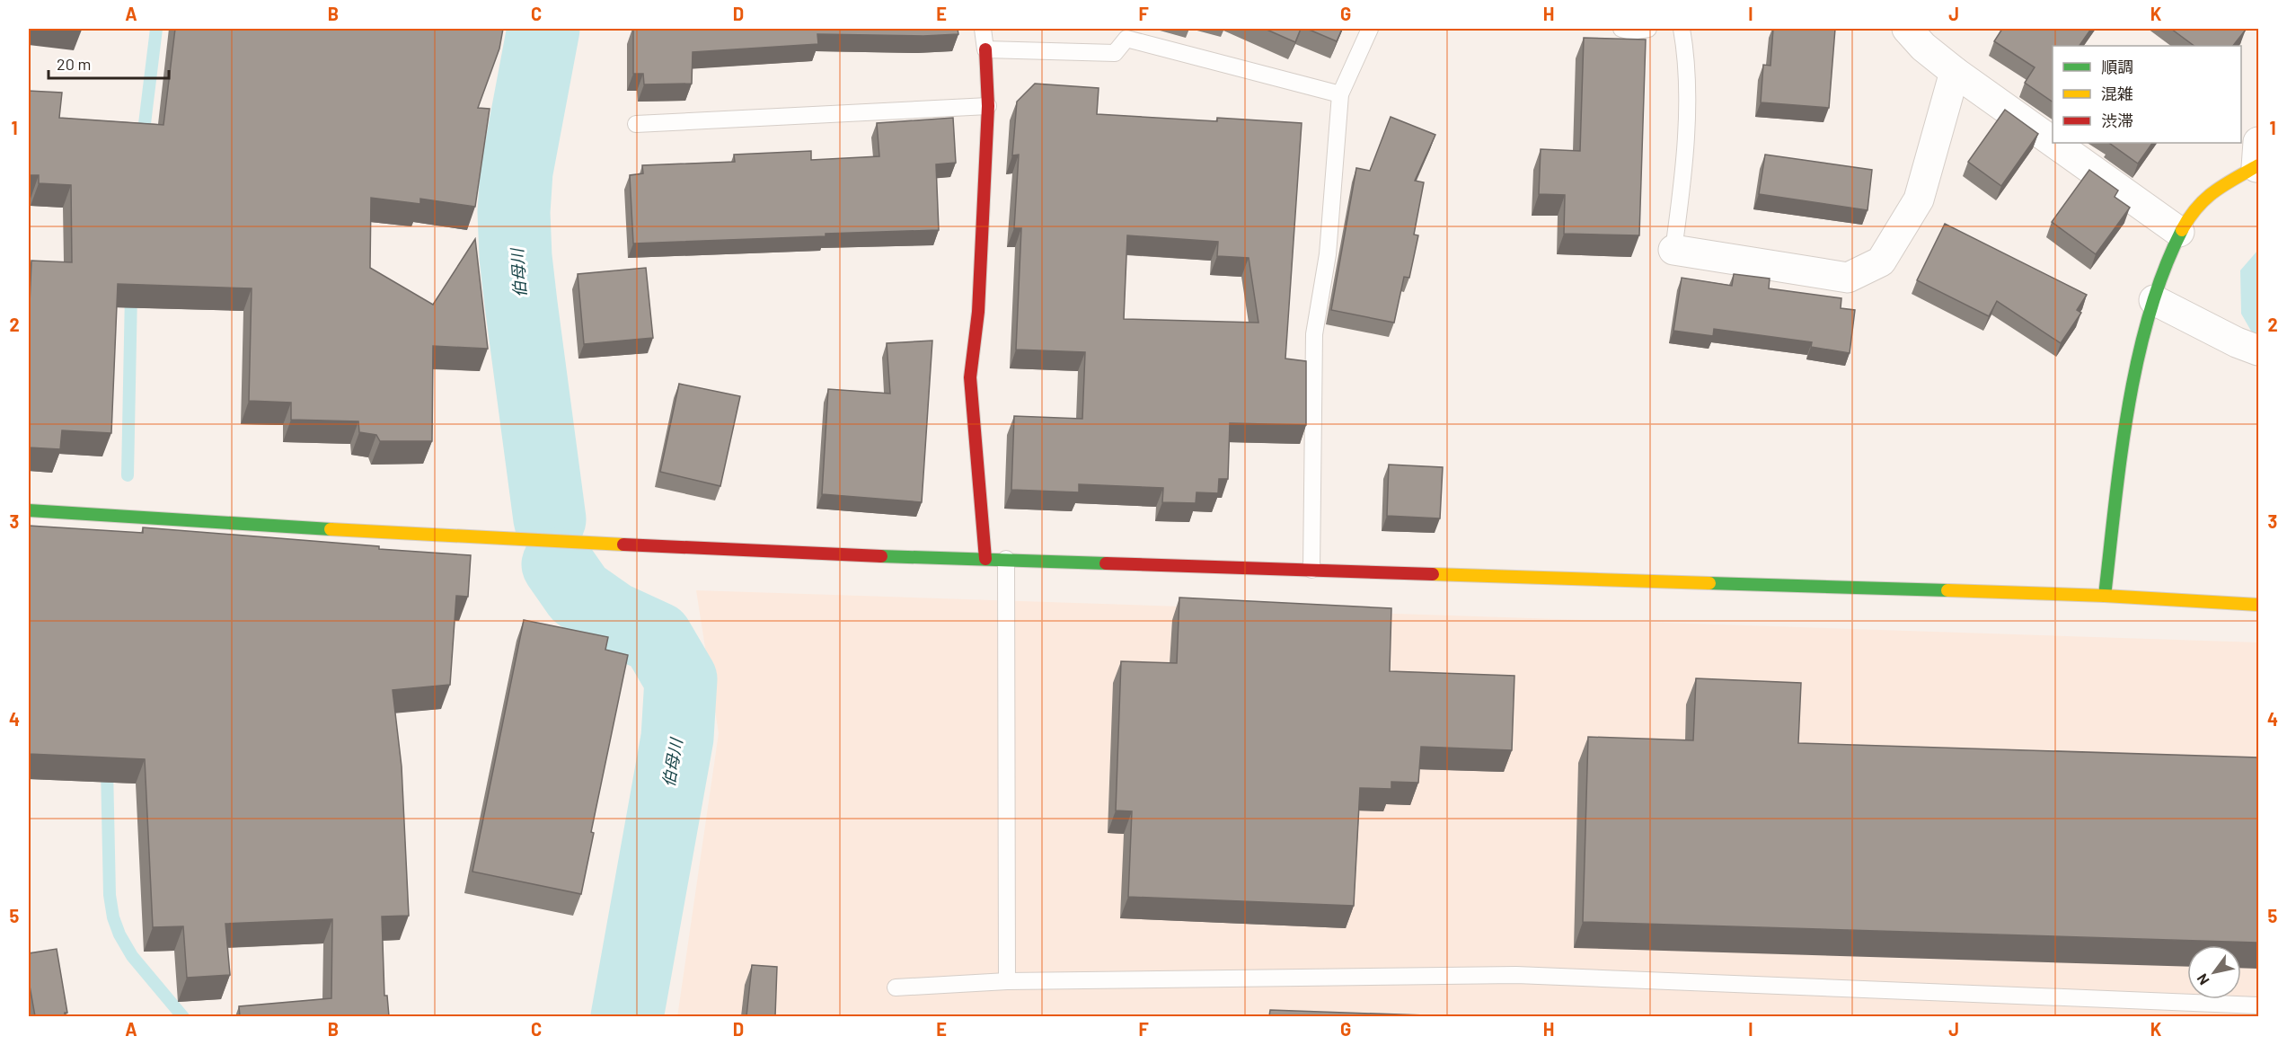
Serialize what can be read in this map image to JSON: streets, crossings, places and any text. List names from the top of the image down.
{
  "water": ["伯母川"],
  "legend": ["順調", "混雑", "渋滞"],
  "scale_bar": "20 m",
  "north": "bottom left",
  "grid": {
    "columns": [
      "A",
      "B",
      "C",
      "D",
      "E",
      "F",
      "G",
      "H",
      "I",
      "J",
      "K"
    ],
    "rows": [
      "1",
      "2",
      "3",
      "4",
      "5"
    ]
  }
}
